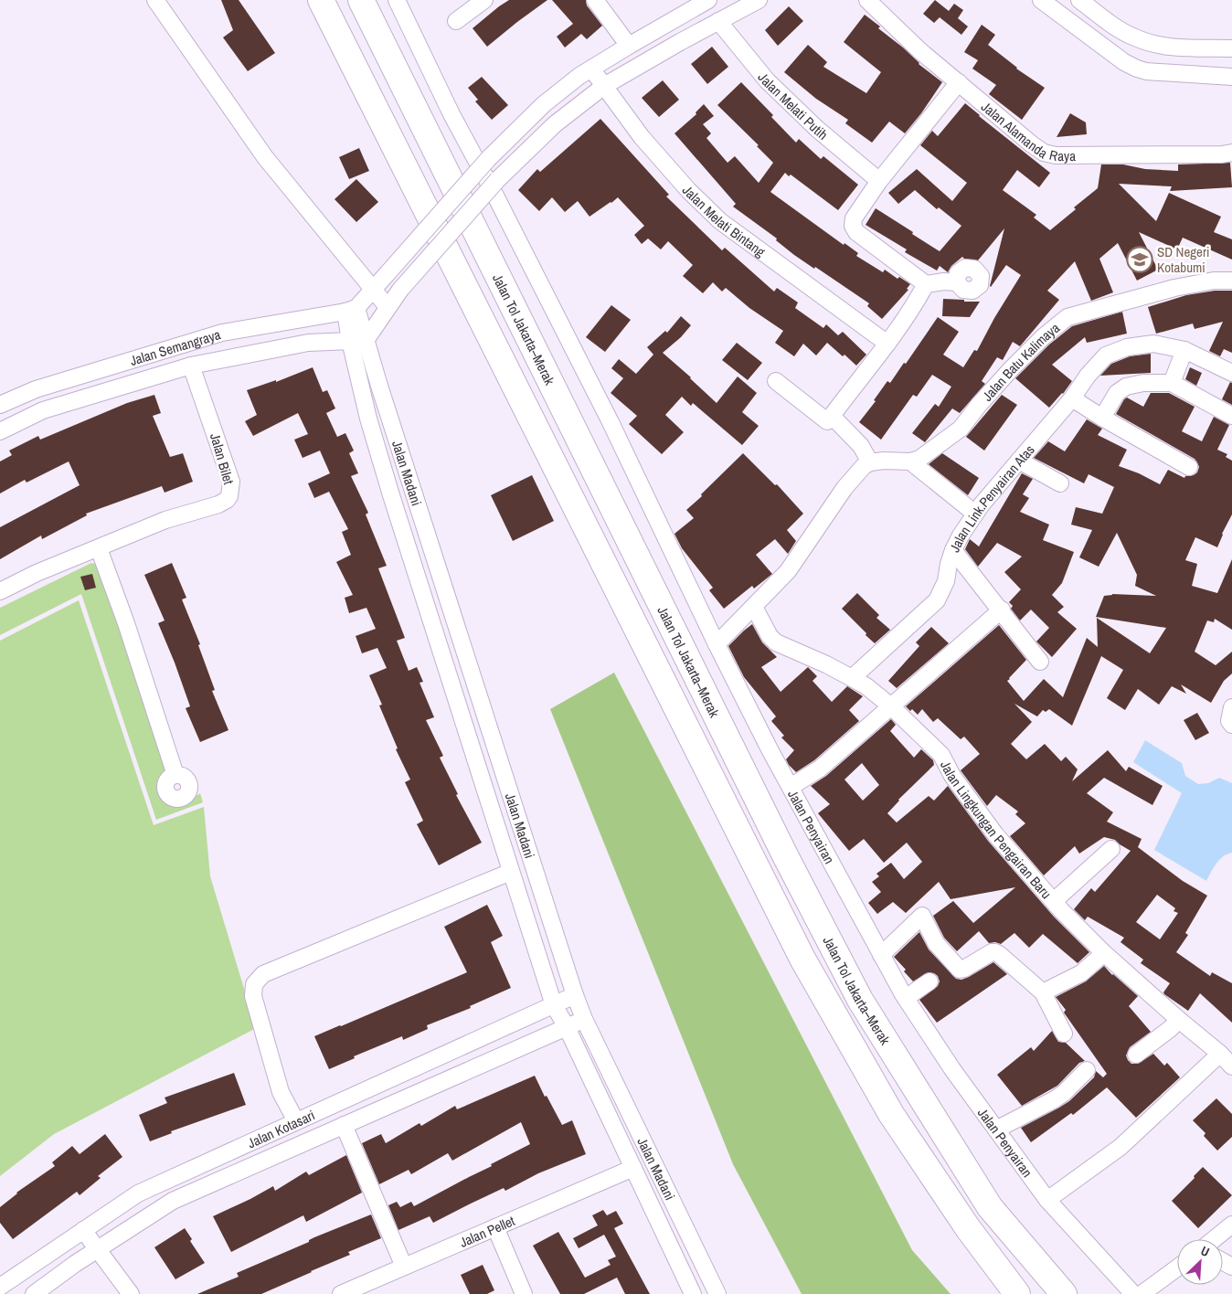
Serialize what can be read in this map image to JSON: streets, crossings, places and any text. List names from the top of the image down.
{
  "streets": {
    "highway": ["Jalan Tol Jakarta–Merak"],
    "street": [
      "Jalan Melati Putih",
      "Jalan Alamanda Raya",
      "Jalan Melati Bintang",
      "Jalan Semangraya",
      "Jalan Batu Kalimaya",
      "Jalan Bilet",
      "Jalan Madani",
      "Jalan Link.Penyairan Atas",
      "Jalan Penyairan",
      "Jalan Lingkungan Pengairan Baru",
      "Jalan Kotasari",
      "Jalan Pellet"
    ]
  },
  "crossings": [
    ["Jalan Semangraya", "Jalan Bilet"],
    ["Jalan Semangraya", "Jalan Madani"],
    ["Jalan Madani", "Jalan Kotasari"],
    ["Jalan Madani", "Jalan Pellet"],
    ["Jalan Link.Penyairan Atas", "Jalan Lingkungan Pengairan Baru"]
  ],
  "places": {
    "school or university": ["SD Negeri Kotabumi"]
  },
  "north": "top right"
}
